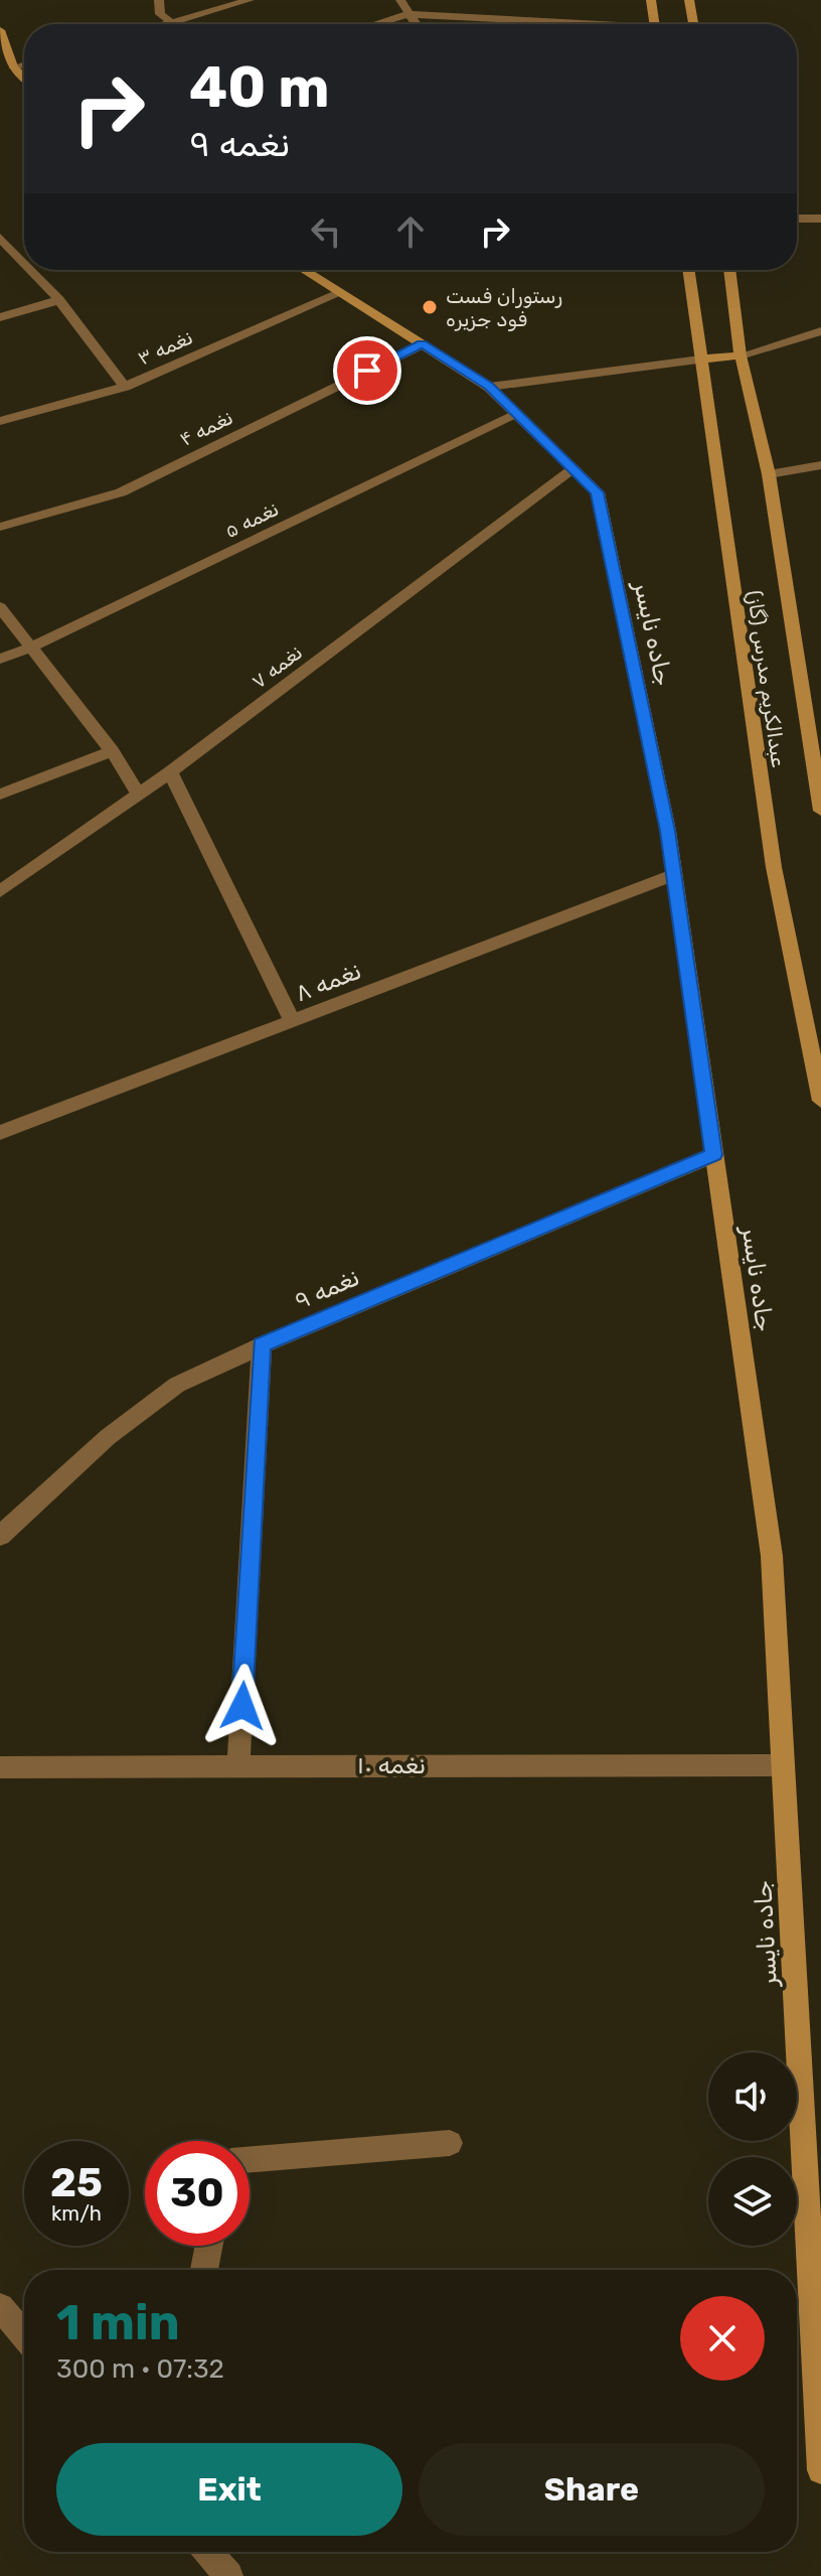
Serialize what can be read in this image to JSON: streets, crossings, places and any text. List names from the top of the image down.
{
  "streets": {
    "street": [
      "نغمه ۳",
      "نغمه ۴",
      "نغمه ۵",
      "جاده نایسر",
      "نغمه ۷",
      "عبدالکریم مدرس (گاز)",
      "نغمه ۸",
      "نغمه ۹",
      "نغمه ۱۰"
    ]
  },
  "crossings": [
    ["نغمه ۳", "جاده نایسر"],
    ["نغمه ۴", "جاده نایسر"],
    ["نغمه ۵", "جاده نایسر"],
    ["جاده نایسر", "نغمه ۷"],
    ["جاده نایسر", "نغمه ۸"],
    ["جاده نایسر", "نغمه ۹"],
    ["جاده نایسر", "نغمه ۱۰"]
  ],
  "places": ["رستوران فست فود جزیره"],
  "page": {
    "turn": ["40 m", "نغمه ۹"],
    "speed": "25 km/h",
    "limit": "30",
    "heading": ["1 min", "300 m · 07:32"],
    "buttons": ["Exit", "Share"]
  }
}
